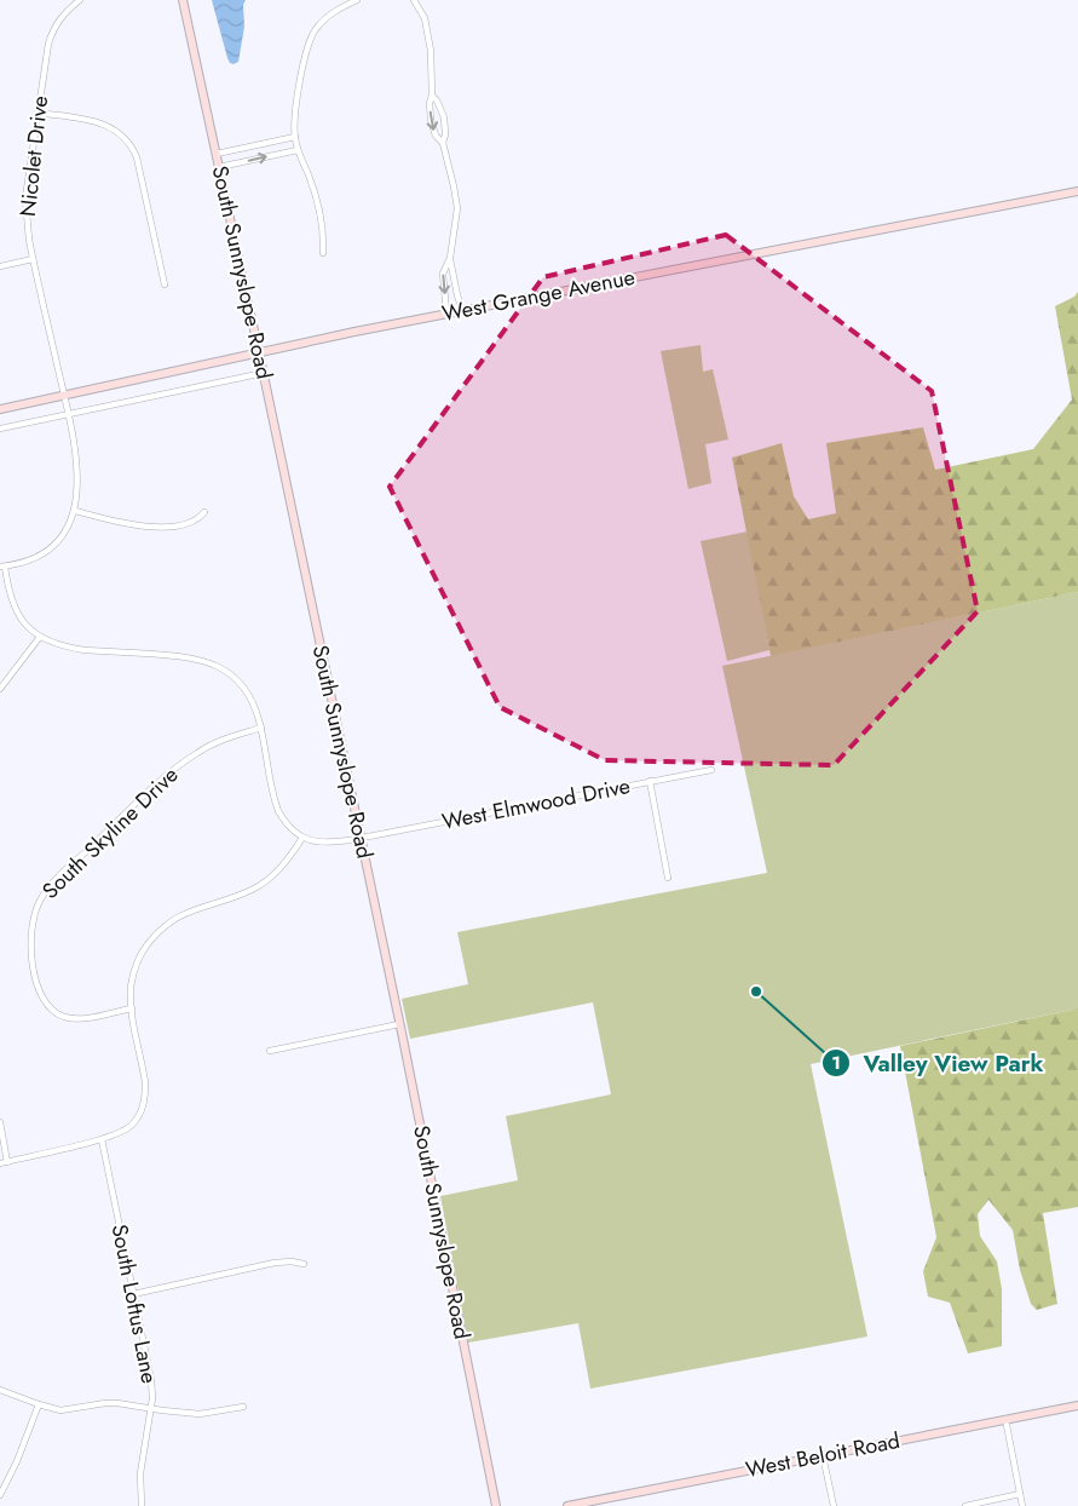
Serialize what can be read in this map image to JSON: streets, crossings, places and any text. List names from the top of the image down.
{
  "streets": {
    "street": [
      "Nicolet Drive",
      "South Sunnyslope Road",
      "West Grange Avenue",
      "West Elmwood Drive",
      "South Skyline Drive",
      "South Loftus Lane",
      "West Beloit Road"
    ]
  },
  "crossings": [
    ["Nicolet Drive", "West Grange Avenue"],
    ["South Sunnyslope Road", "West Grange Avenue"],
    ["South Sunnyslope Road", "West Elmwood Drive"]
  ],
  "places": ["Valley View Park"]
}
